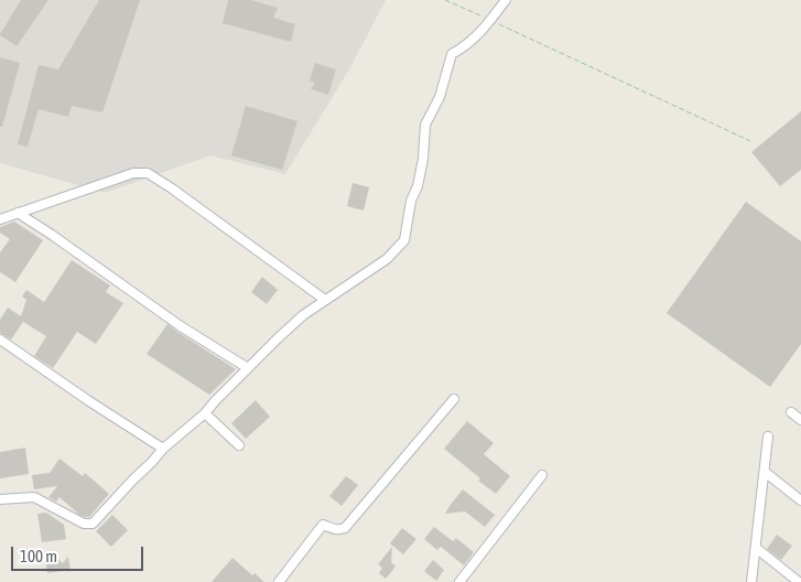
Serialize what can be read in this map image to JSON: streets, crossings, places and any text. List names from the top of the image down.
{
  "scale_bar": "100 m"
}
